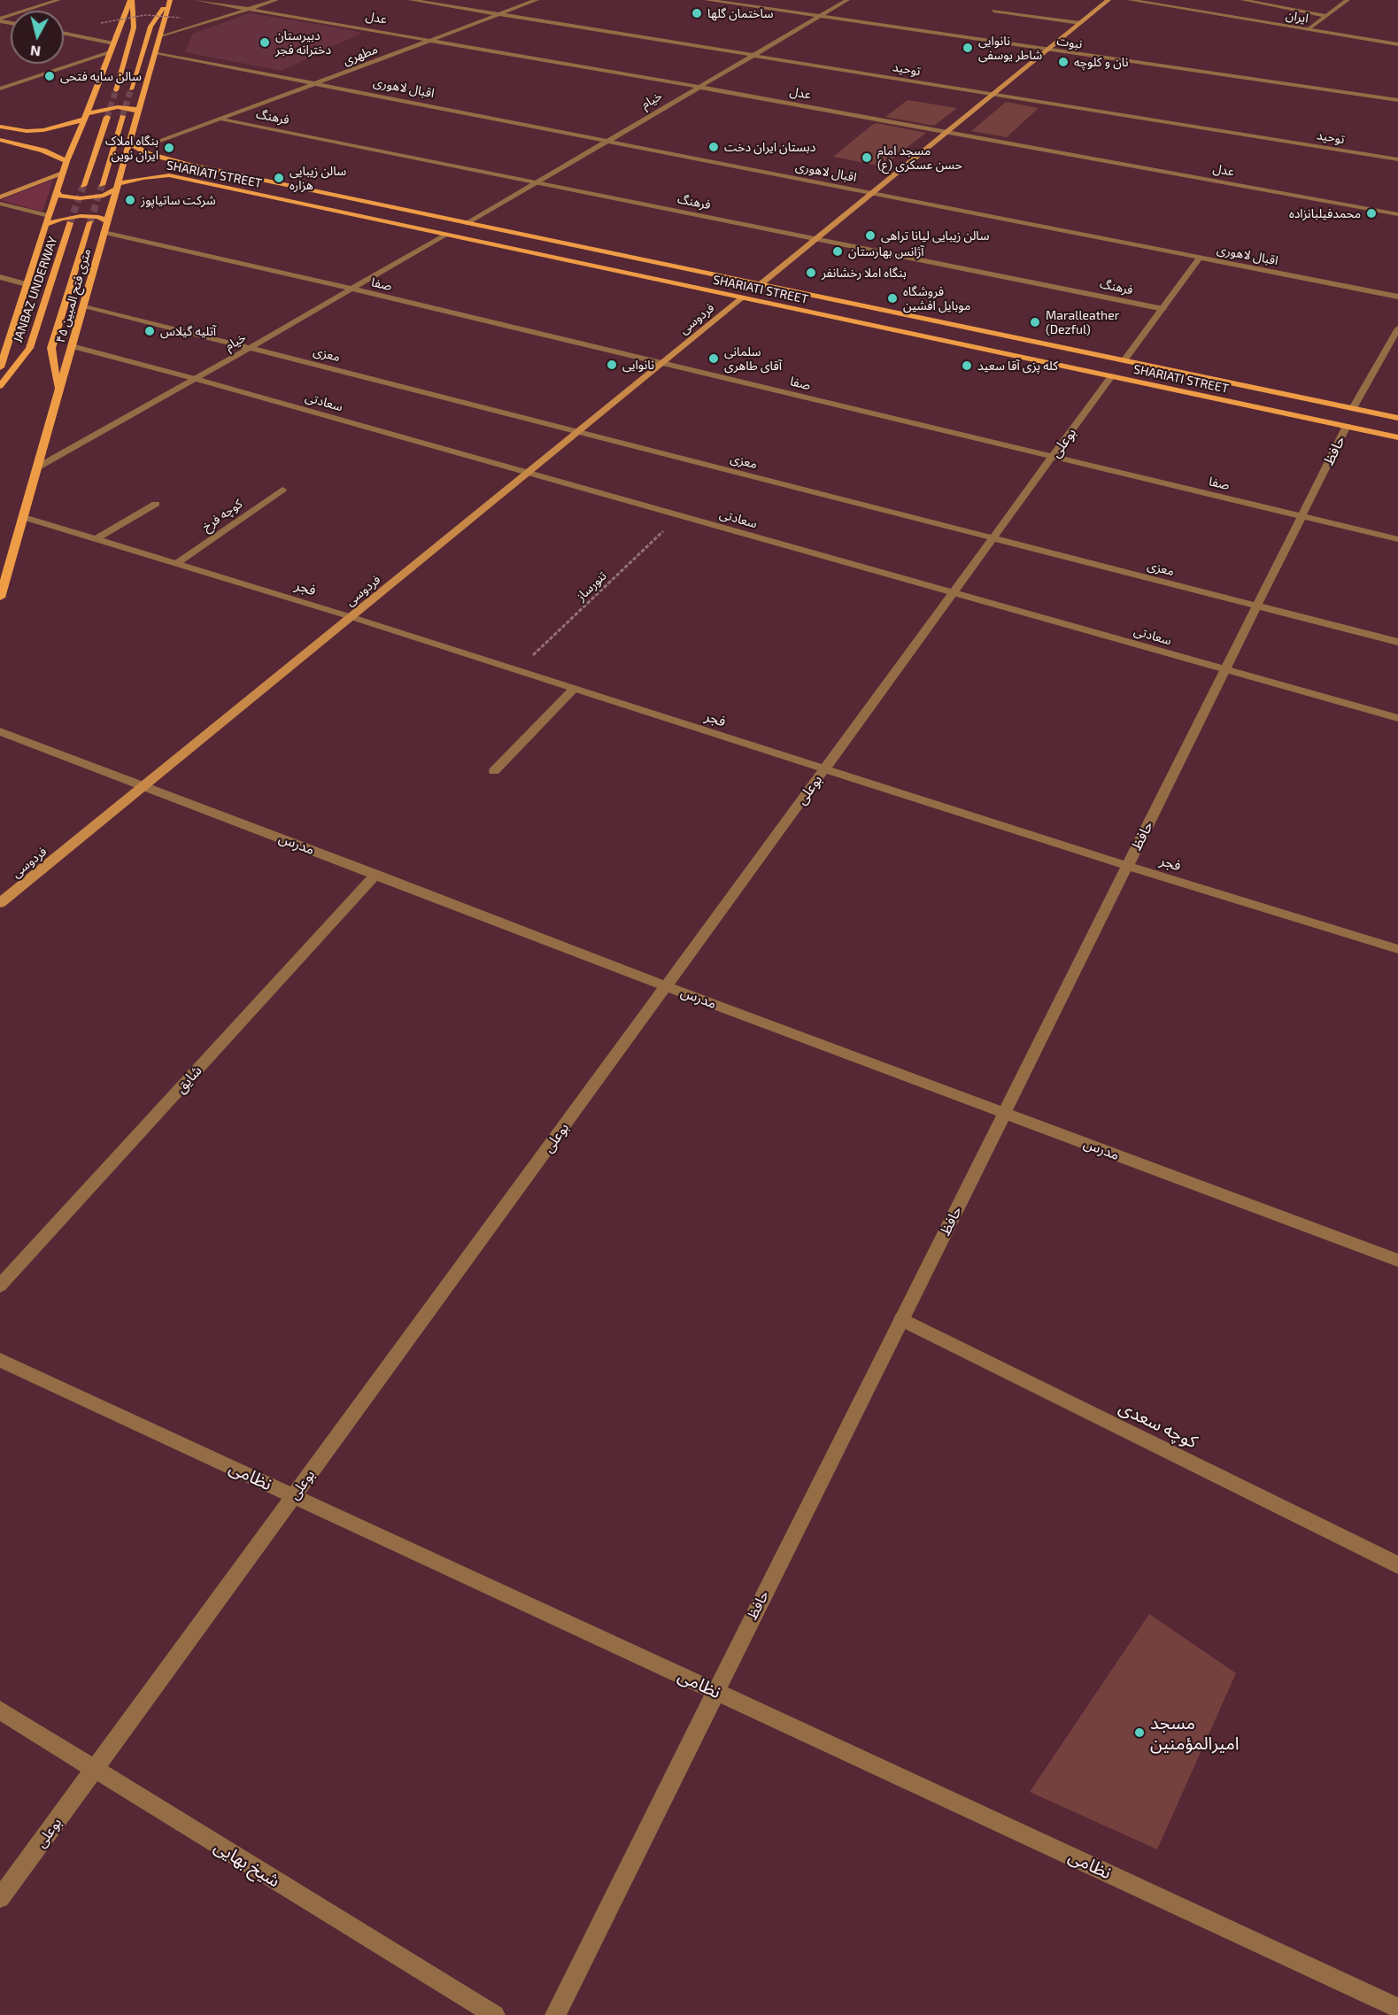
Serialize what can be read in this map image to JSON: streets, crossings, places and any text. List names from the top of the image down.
{
  "streets": {
    "main road": [
      "SHARIATI STREET",
      "JANBAZ UNDERWAY",
      "۴۵ متری فتح المبین",
      "فردوسی"
    ],
    "street": [
      "ایران",
      "عدل",
      "نبوت",
      "مطهری",
      "توحید",
      "اقبال لاهوری",
      "خیام",
      "فرهنگ",
      "صفا",
      "معزی",
      "سعادتی",
      "بوعلی",
      "حافظ",
      "کوچه فرخ",
      "فجر",
      "مدرس",
      "شایق",
      "کوچه سعدی",
      "نظامی",
      "شیخ بهایی"
    ],
    "path": ["تنورساز"]
  },
  "crossings": [
    ["عدل", "مطهری"],
    ["عدل", "خیام"],
    ["نبوت", "خیام"],
    ["مطهری", "توحید"],
    ["مطهری", "اقبال لاهوری"],
    ["مطهری", "فرهنگ"],
    ["توحید", "خیام"],
    ["اقبال لاهوری", "خیام"],
    ["اقبال لاهوری", "۴۵ متری فتح المبین"],
    ["خیام", "فرهنگ"],
    ["خیام", "SHARIATI STREET"],
    ["خیام", "صفا"],
    ["خیام", "۴۵ متری فتح المبین"],
    ["خیام", "معزی"],
    ["خیام", "سعادتی"],
    ["SHARIATI STREET", "۴۵ متری فتح المبین"],
    ["SHARIATI STREET", "فردوسی"],
    ["SHARIATI STREET", "بوعلی"],
    ["SHARIATI STREET", "حافظ"],
    ["صفا", "۴۵ متری فتح المبین"],
    ["صفا", "فردوسی"],
    ["صفا", "بوعلی"],
    ["صفا", "حافظ"],
    ["۴۵ متری فتح المبین", "معزی"],
    ["۴۵ متری فتح المبین", "سعادتی"],
    ["۴۵ متری فتح المبین", "فجر"],
    ["فردوسی", "معزی"],
    ["فردوسی", "سعادتی"],
    ["فردوسی", "فجر"],
    ["فردوسی", "مدرس"],
    ["معزی", "بوعلی"],
    ["معزی", "حافظ"],
    ["سعادتی", "بوعلی"],
    ["سعادتی", "حافظ"],
    ["سعادتی", "تنورساز"],
    ["بوعلی", "فجر"],
    ["بوعلی", "مدرس"],
    ["بوعلی", "نظامی"],
    ["بوعلی", "شیخ بهایی"],
    ["حافظ", "فجر"],
    ["حافظ", "مدرس"],
    ["حافظ", "کوچه سعدی"],
    ["حافظ", "نظامی"],
    ["کوچه فرخ", "فجر"],
    ["تنورساز", "فجر"],
    ["مدرس", "شایق"]
  ],
  "places": [
    "ساختمان گلها",
    "دبیرستان دخترانه فجر",
    "نانوایی شاطر یوسفی",
    "نان و کلوچه",
    "سالن سایه فتحی",
    "دبستان ایران دخت",
    "بنگاه املاک ایران نوین",
    "مسجد امام حسن عسکری (ع)",
    "سالن زیبایی هزاره",
    "شرکت ساتیاپوز",
    "محمدفيلبانزاده",
    "سالن زیبایی لیانا تراهی",
    "آژانس بهارستان",
    "بنگاه املا رخشانفر",
    "فروشگاه موبایل افشین",
    "Maralleather (Dezful)",
    "آتلیه گیلاس",
    "سلمانی آقای طاهری",
    "نانوایی",
    "کله پزی آقا سعید",
    "مسجد امیرالمؤمنین"
  ],
  "north": "bottom"
}
